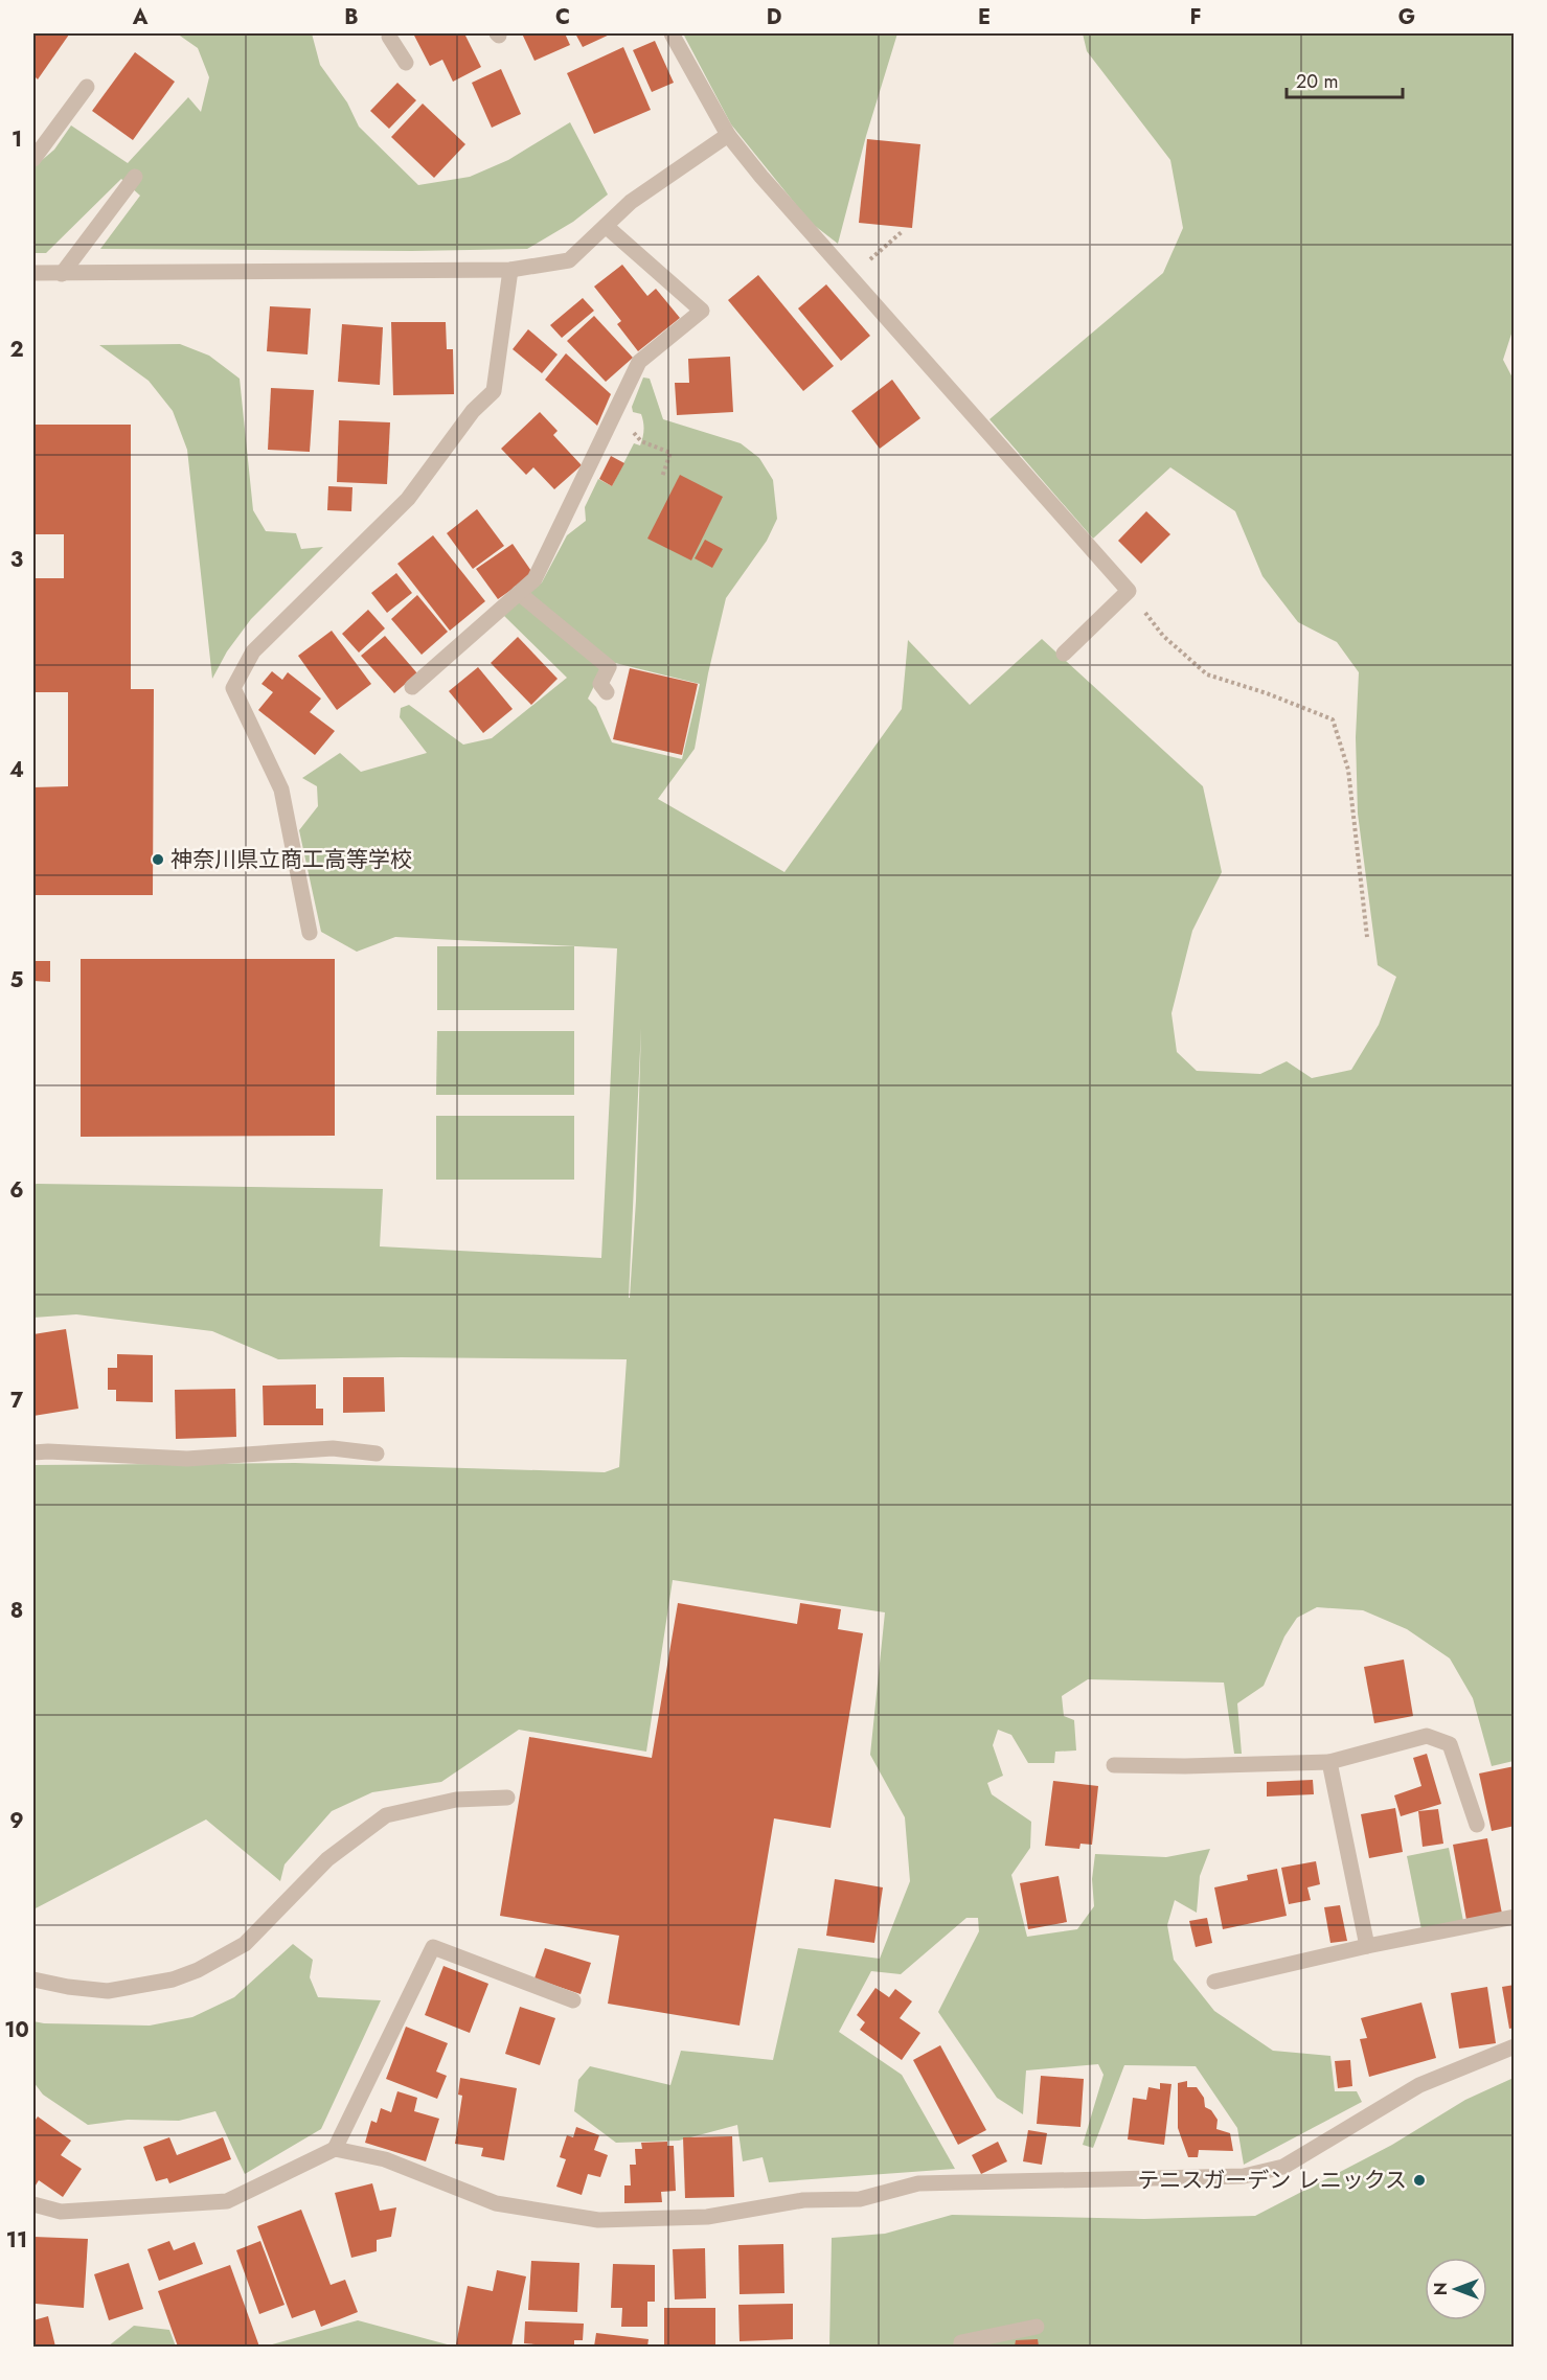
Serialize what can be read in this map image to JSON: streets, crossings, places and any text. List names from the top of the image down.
{
  "places": ["神奈川県立商工高等学校", "テニスガーデン レニックス"],
  "scale_bar": "20 m",
  "north": "left",
  "grid": {
    "columns": [
      "A",
      "B",
      "C",
      "D",
      "E",
      "F",
      "G"
    ],
    "rows": [
      "1",
      "2",
      "3",
      "4",
      "5",
      "6",
      "7",
      "8",
      "9",
      "10",
      "11"
    ]
  }
}
